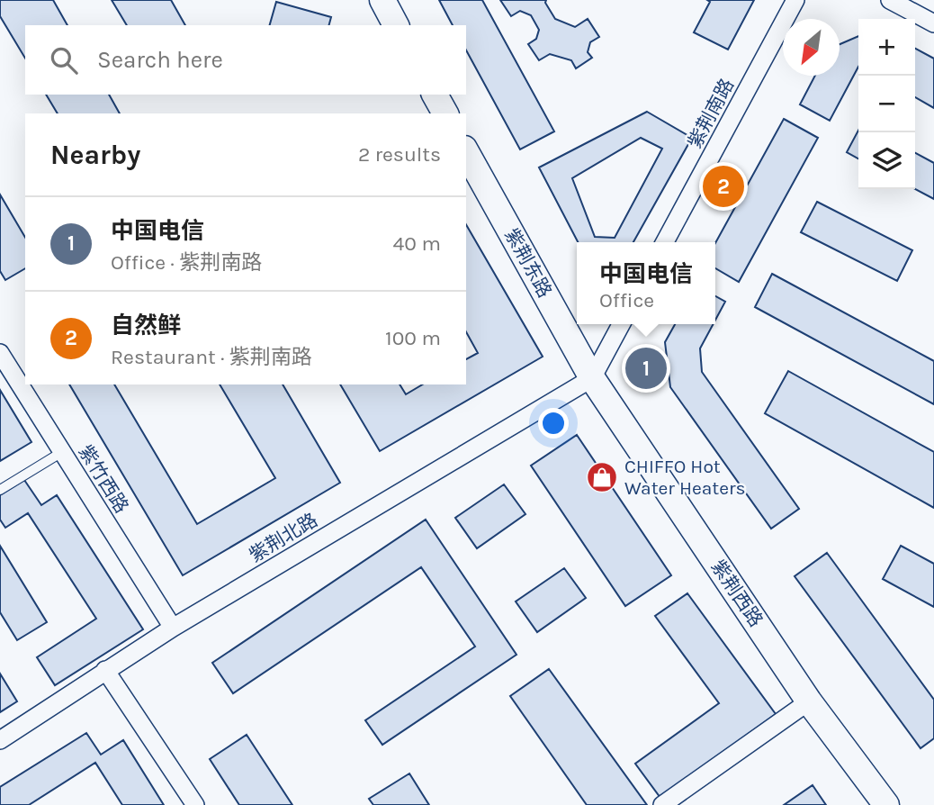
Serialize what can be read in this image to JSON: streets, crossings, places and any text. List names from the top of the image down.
{
  "streets": {
    "street": [
      "紫荆南路",
      "紫荆东路",
      "紫竹西路",
      "紫荆北路",
      "紫荆西路"
    ]
  },
  "crossings": [
    ["紫荆东路", "紫荆北路"],
    ["紫荆东路", "紫荆西路"],
    ["紫竹西路", "紫荆北路"],
    ["紫荆北路", "紫荆西路"]
  ],
  "places": {
    "shop": ["CHIFFO Hot Water Heaters"]
  },
  "north": "bottom left",
  "page": {
    "map_buttons": ["+", "−"],
    "search": "Search here",
    "heading": ["Nearby", "2 results"],
    "pins": ["2", "1"],
    "list": [
      {
        "mark": "1",
        "name": "中国电信",
        "note": "Office · 紫荆南路",
        "value": "40 m"
      },
      {
        "mark": "2",
        "name": "自然鲜",
        "note": "Restaurant · 紫荆南路",
        "value": "100 m"
      }
    ],
    "popup": ["中国电信", "Office"]
  }
}
